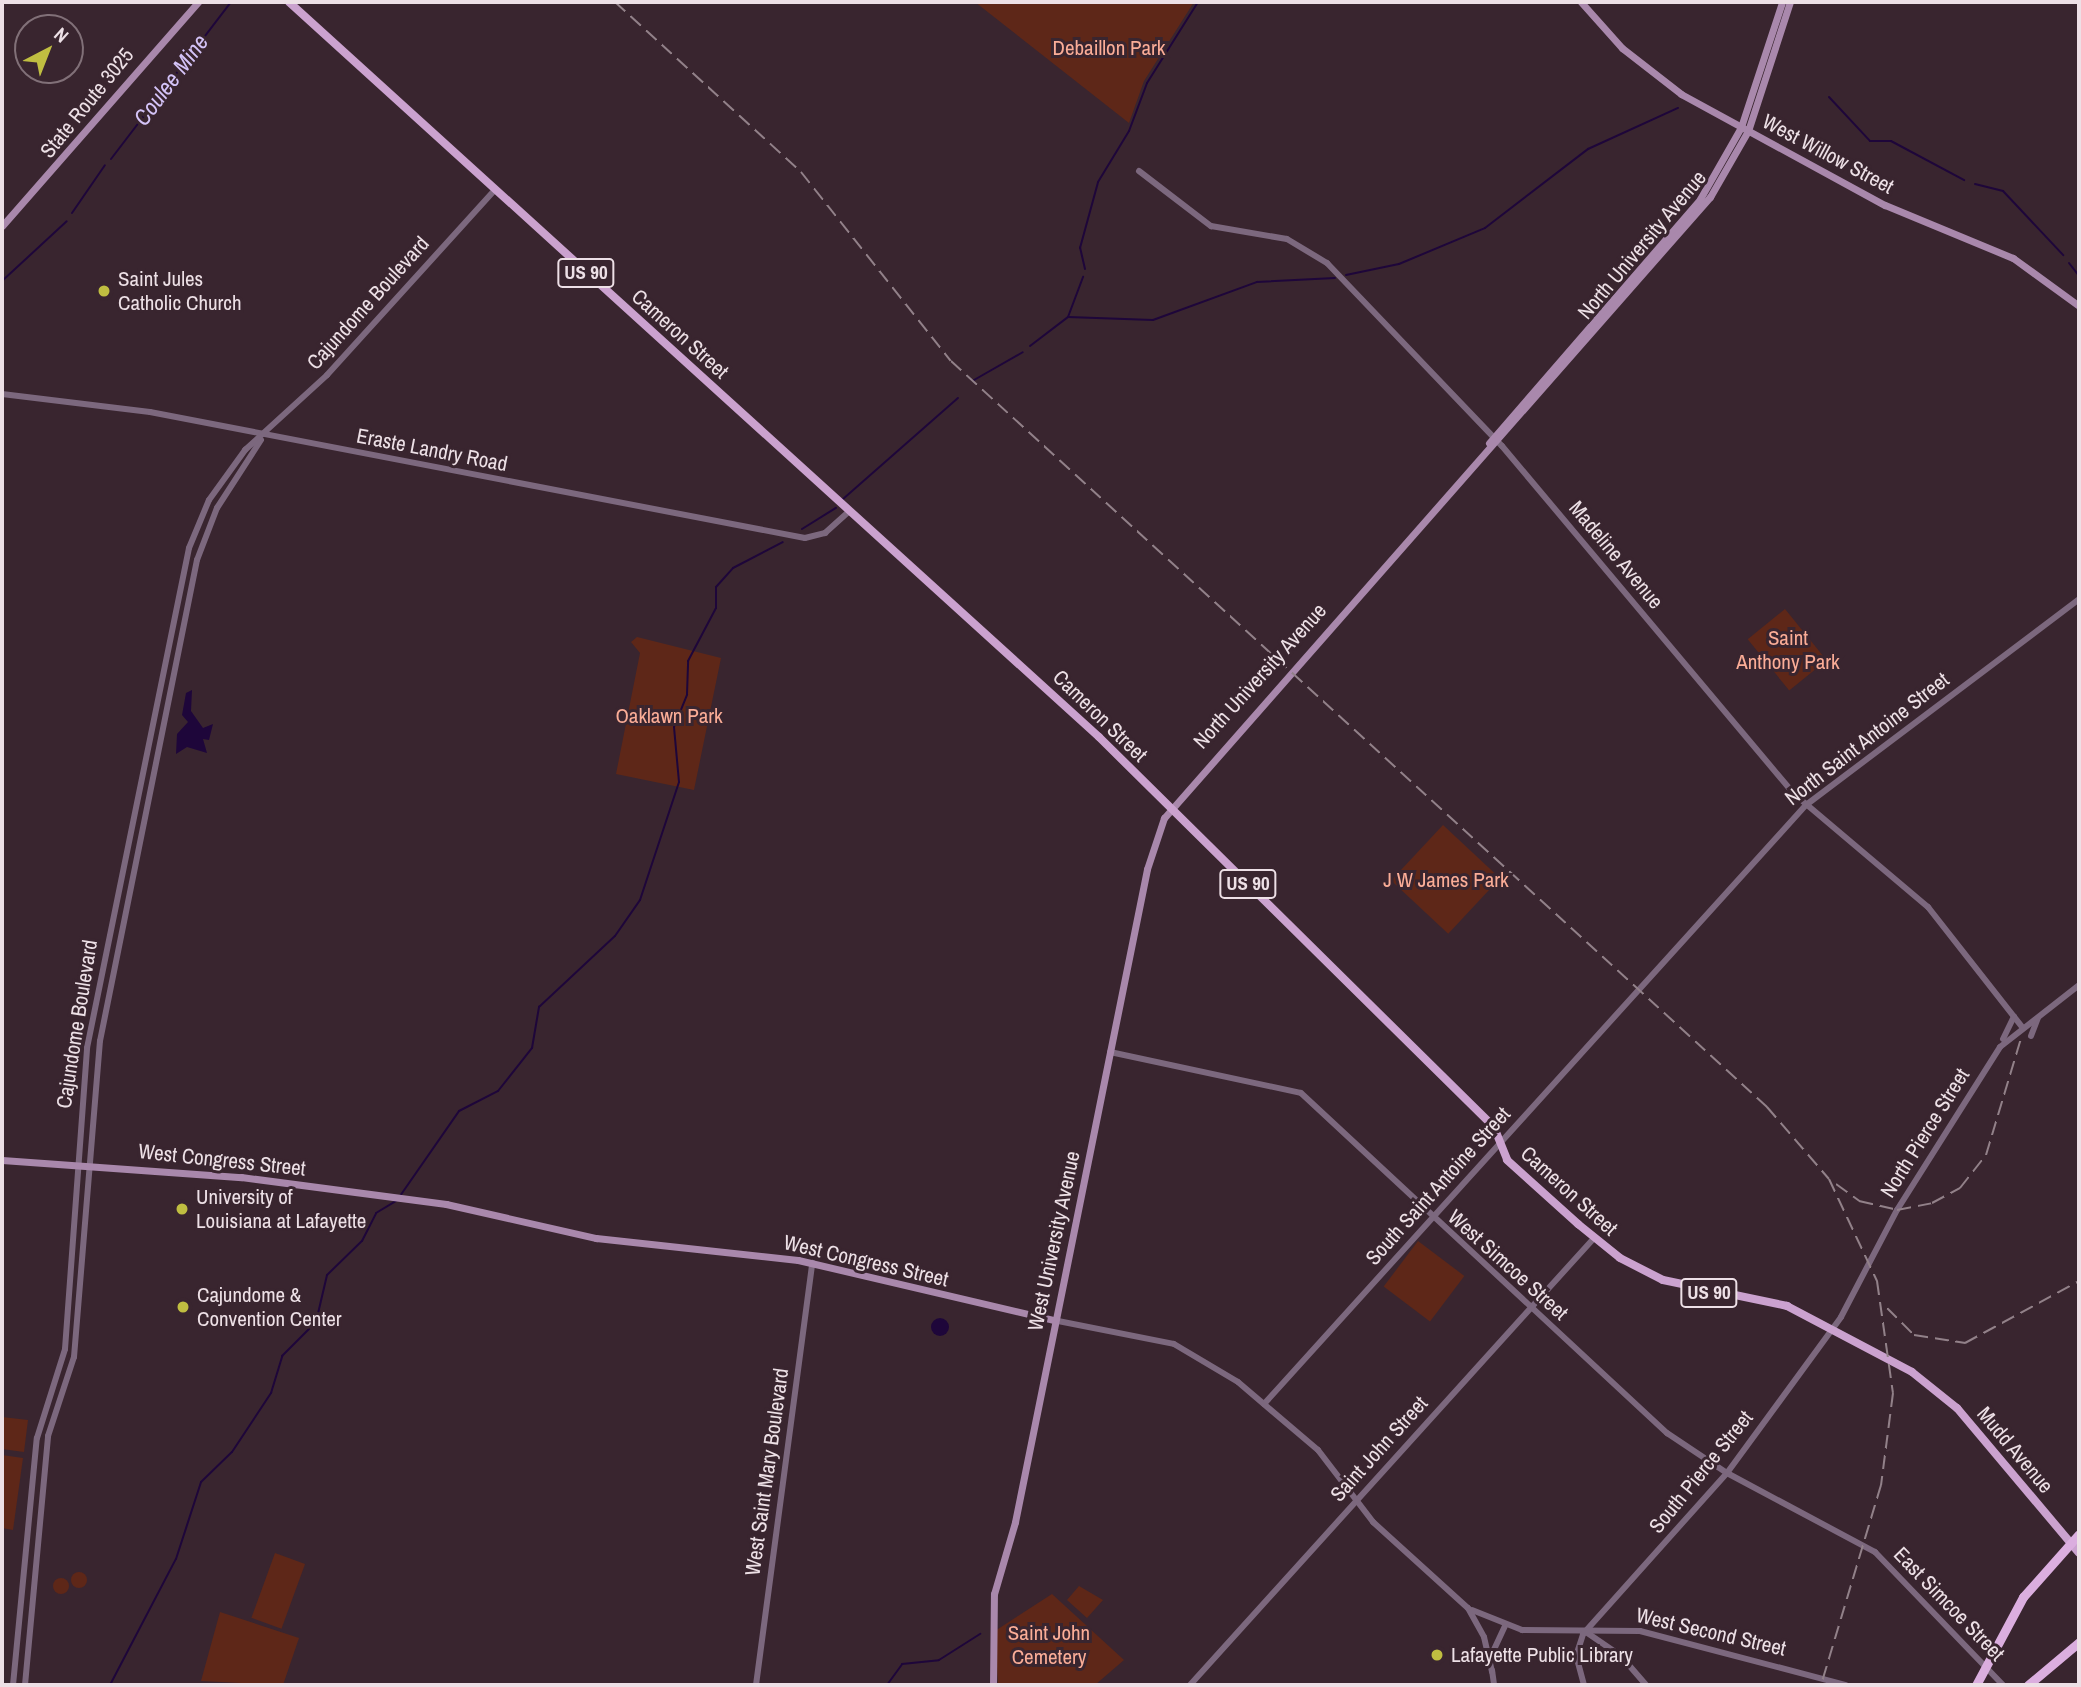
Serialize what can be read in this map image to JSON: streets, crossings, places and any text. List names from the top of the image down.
{
  "streets": {
    "main road": [
      "State Route 3025",
      "West Willow Street",
      "North University Avenue",
      "US 90",
      "Cameron Street",
      "West Congress Street",
      "West University Avenue",
      "Mudd Avenue"
    ],
    "street": [
      "Cajundome Boulevard",
      "Eraste Landry Road",
      "Madeline Avenue",
      "North Saint Antoine Street",
      "North Pierce Street",
      "South Saint Antoine Street",
      "West Simcoe Street",
      "Saint John Street",
      "West Saint Mary Boulevard",
      "South Pierce Street",
      "East Simcoe Street",
      "West Second Street"
    ]
  },
  "crossings": [
    ["West Willow Street", "North University Avenue"],
    ["North University Avenue", "Cameron Street"],
    ["North University Avenue", "Madeline Avenue"],
    ["North University Avenue", "West University Avenue"],
    ["Cajundome Boulevard", "Cameron Street"],
    ["Cajundome Boulevard", "Eraste Landry Road"],
    ["Cajundome Boulevard", "West Congress Street"],
    ["Cameron Street", "Eraste Landry Road"],
    ["Cameron Street", "North Pierce Street"],
    ["Cameron Street", "South Saint Antoine Street"],
    ["Cameron Street", "West University Avenue"],
    ["Cameron Street", "Saint John Street"],
    ["Cameron Street", "Mudd Avenue"],
    ["Cameron Street", "South Pierce Street"],
    ["Madeline Avenue", "North Saint Antoine Street"],
    ["Madeline Avenue", "North Pierce Street"],
    ["North Saint Antoine Street", "South Saint Antoine Street"],
    ["North Pierce Street", "South Pierce Street"],
    ["West Congress Street", "South Saint Antoine Street"],
    ["West Congress Street", "West University Avenue"],
    ["West Congress Street", "Saint John Street"],
    ["West Congress Street", "West Saint Mary Boulevard"],
    ["West Congress Street", "West Second Street"],
    ["South Saint Antoine Street", "West Simcoe Street"],
    ["West University Avenue", "West Simcoe Street"],
    ["West Simcoe Street", "Saint John Street"],
    ["West Simcoe Street", "South Pierce Street"],
    ["West Simcoe Street", "East Simcoe Street"],
    ["South Pierce Street", "West Second Street"]
  ],
  "water": ["Coulee Mine"],
  "parks": [
    "Debaillon Park",
    "Saint Anthony Park",
    "Oaklawn Park",
    "J W James Park",
    "Saint John Cemetery"
  ],
  "places": [
    "Saint Jules Catholic Church",
    "University of Louisiana at Lafayette",
    "Cajundome & Convention Center",
    "Lafayette Public Library"
  ],
  "north": "top right"
}
